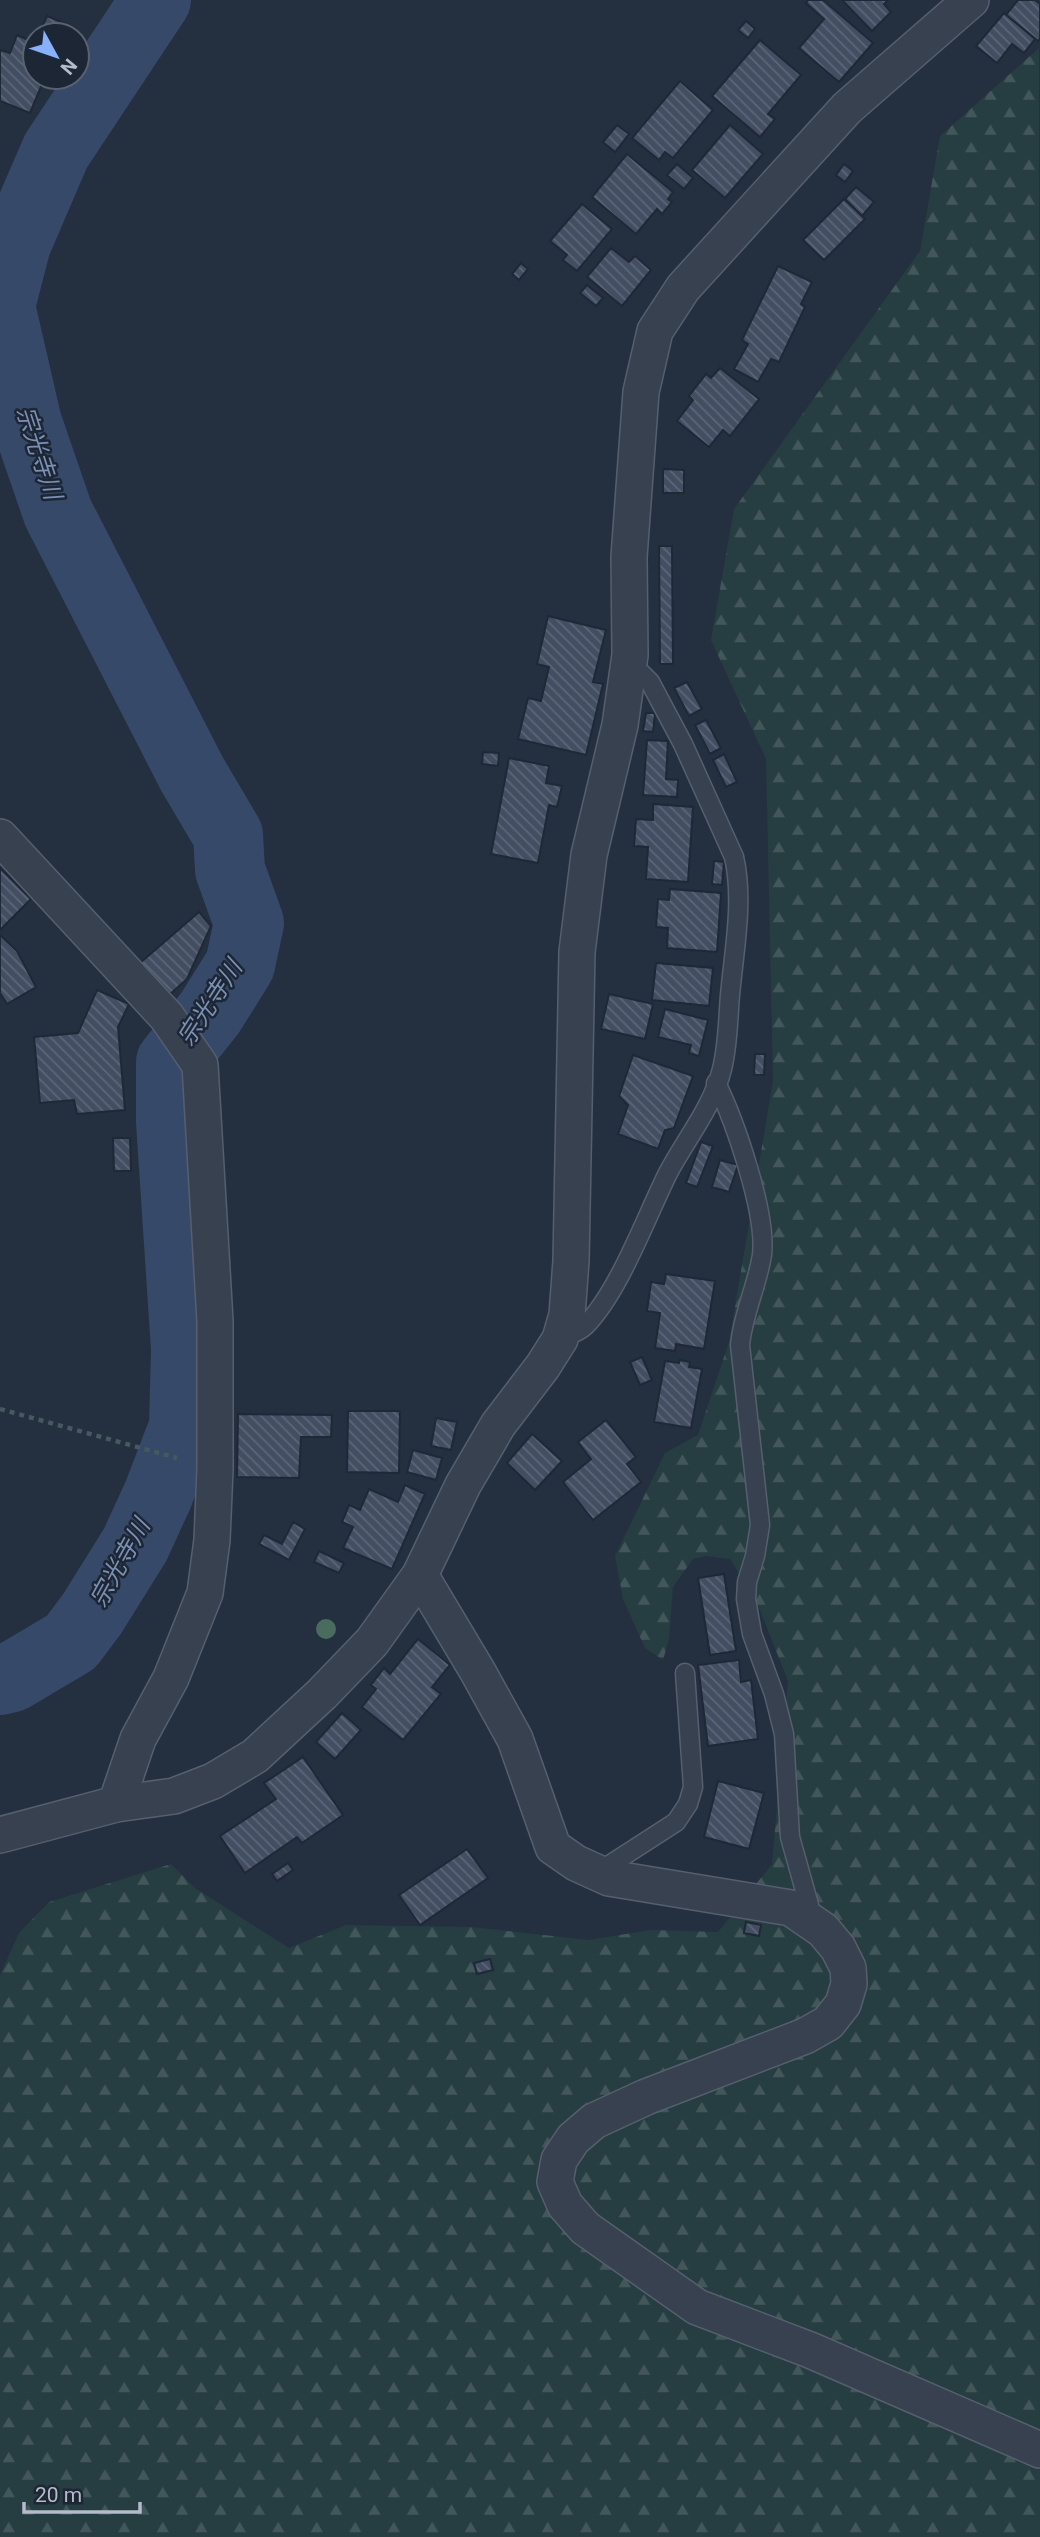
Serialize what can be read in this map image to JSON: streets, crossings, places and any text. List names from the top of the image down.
{
  "water": ["宗光寺川"],
  "scale_bar": "20 m",
  "north": "bottom right"
}
